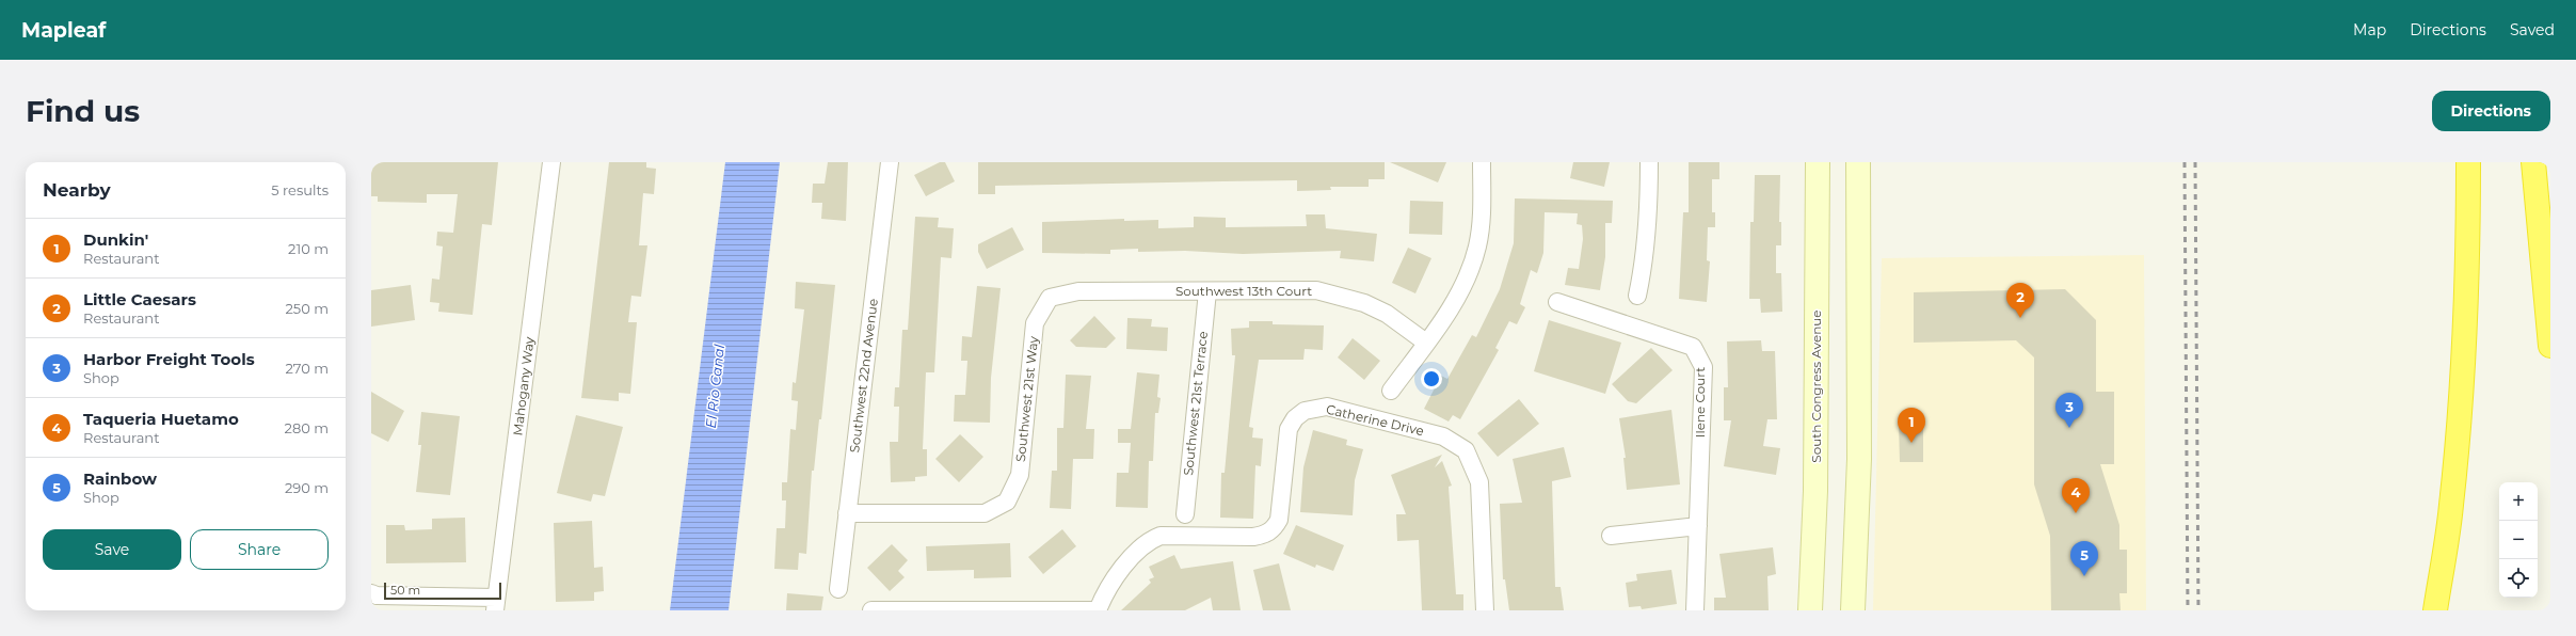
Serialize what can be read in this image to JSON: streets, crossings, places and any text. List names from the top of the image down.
{
  "streets": {
    "main road": ["South Congress Avenue"],
    "street": [
      "Southwest 13th Court",
      "Southwest 22nd Avenue",
      "Mahogany Way",
      "Southwest 21st Way",
      "Ilene Court",
      "Southwest 21st Terrace",
      "Catherine Drive"
    ]
  },
  "crossings": [
    ["Southwest 13th Court", "Southwest 21st Way"],
    ["Southwest 13th Court", "Southwest 21st Terrace"],
    ["Southwest 22nd Avenue", "Southwest 21st Way"]
  ],
  "water": ["El Rio Canal"],
  "scale_bar": "50 m",
  "page": {
    "header": "Mapleaf",
    "nav": ["Map", "Directions", "Saved"],
    "buttons": [
      "Directions",
      ["Save", "Share"]
    ],
    "title": "Find us",
    "heading": ["Nearby", "5 results"],
    "list": [
      {
        "mark": "1",
        "name": "Dunkin'",
        "note": "Restaurant",
        "value": "210 m"
      },
      {
        "mark": "2",
        "name": "Little Caesars",
        "note": "Restaurant",
        "value": "250 m"
      },
      {
        "mark": "3",
        "name": "Harbor Freight Tools",
        "note": "Shop",
        "value": "270 m"
      },
      {
        "mark": "4",
        "name": "Taqueria Huetamo",
        "note": "Restaurant",
        "value": "280 m"
      },
      {
        "mark": "5",
        "name": "Rainbow",
        "note": "Shop",
        "value": "290 m"
      }
    ],
    "pins": [
      "2",
      "3",
      "1",
      "4",
      "5"
    ],
    "map_buttons": ["+", "−"],
    "scale": "50 m"
  }
}
